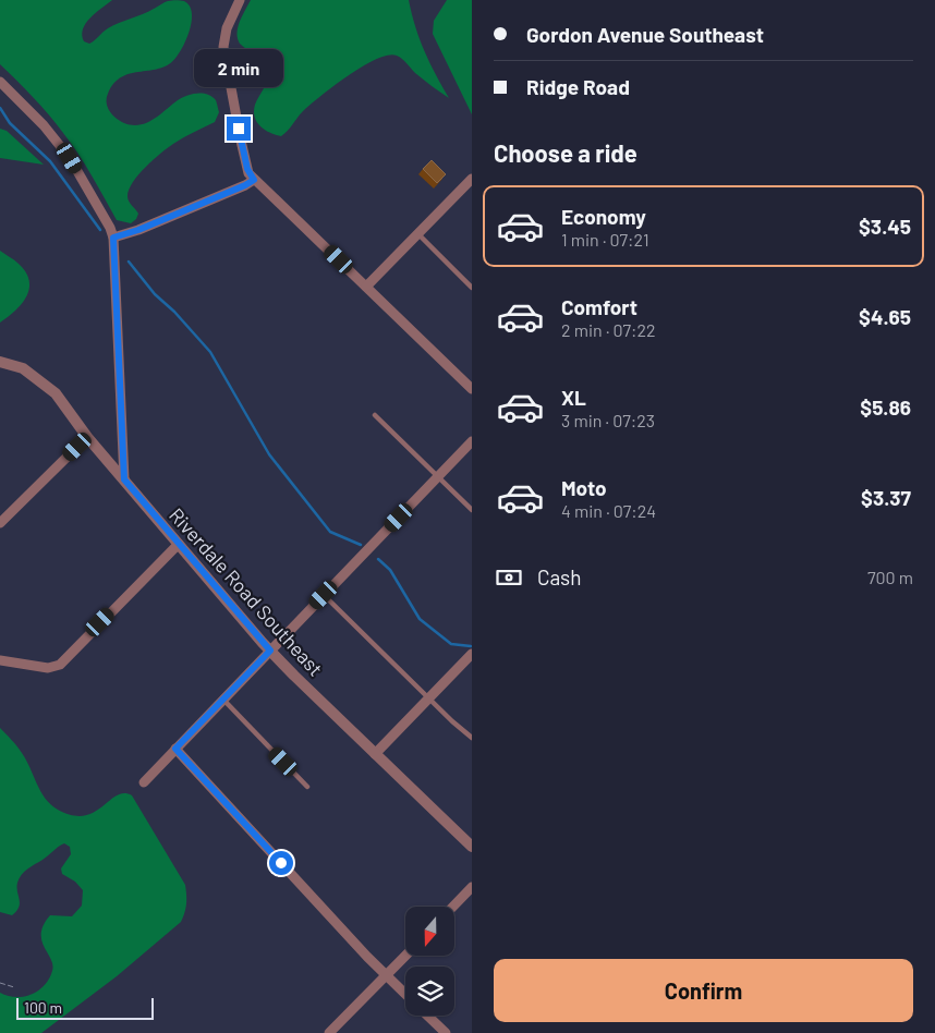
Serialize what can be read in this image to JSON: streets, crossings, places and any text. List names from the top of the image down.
{
  "streets": {
    "street": ["Riverdale Road Southeast"]
  },
  "scale_bar": "100 m",
  "north": "bottom",
  "page": {
    "banner": ["Gordon Avenue Southeast", "Ridge Road"],
    "bubble": "2 min",
    "heading": "Choose a ride",
    "list": [
      {
        "name": "Economy",
        "note": "1 min · 07:21",
        "value": "$3.45"
      },
      {
        "name": "Comfort",
        "note": "2 min · 07:22",
        "value": "$4.65"
      },
      {
        "name": "XL",
        "note": "3 min · 07:23",
        "value": "$5.86"
      },
      {
        "name": "Moto",
        "note": "4 min · 07:24",
        "value": "$3.37"
      }
    ],
    "pay": ["Cash", "700 m"],
    "buttons": "Confirm",
    "scale": "100 m"
  }
}
